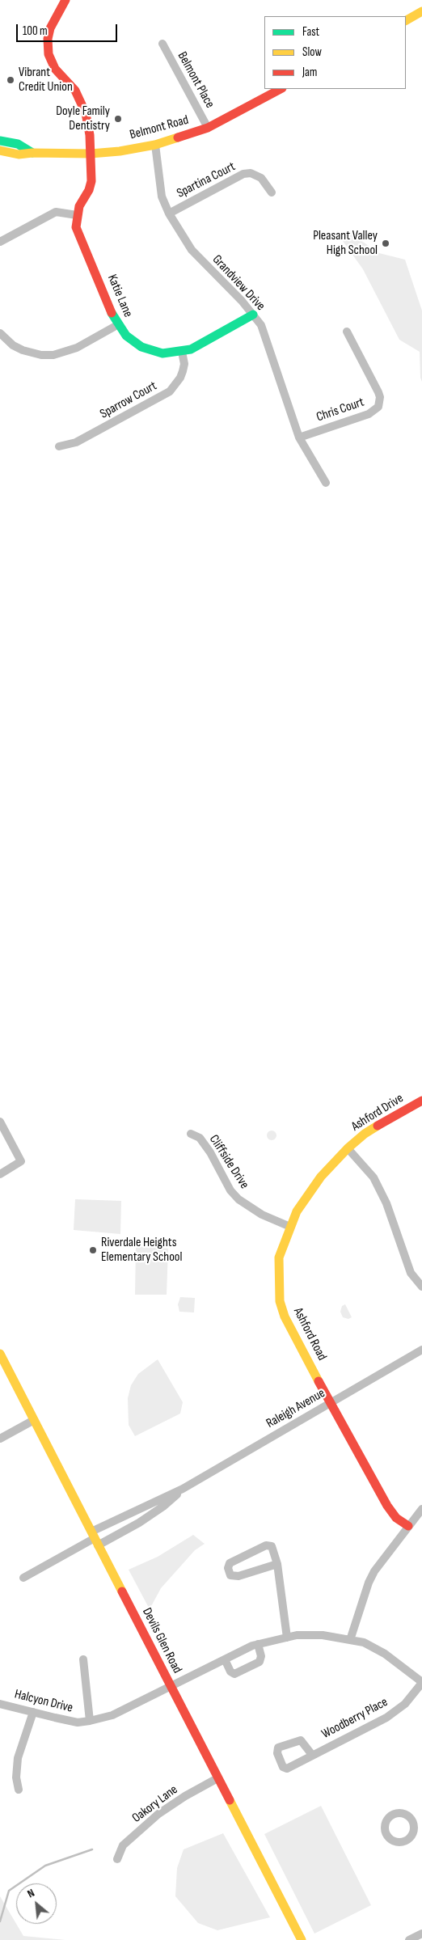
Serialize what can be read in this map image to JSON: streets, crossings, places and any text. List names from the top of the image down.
{
  "streets": {
    "street": [
      "Belmont Place",
      "Belmont Road",
      "Spartina Court",
      "Grandview Drive",
      "Katie Lane",
      "Sparrow Court",
      "Chris Court",
      "Ashford Drive",
      "Cliffside Drive",
      "Ashford Road",
      "Raleigh Avenue",
      "Devils Glen Road",
      "Halcyon Drive",
      "Woodberry Place",
      "Oakory Lane"
    ]
  },
  "crossings": [
    ["Belmont Place", "Belmont Road"],
    ["Belmont Road", "Grandview Drive"],
    ["Spartina Court", "Grandview Drive"],
    ["Grandview Drive", "Katie Lane"],
    ["Grandview Drive", "Chris Court"],
    ["Katie Lane", "Sparrow Court"],
    ["Ashford Drive", "Ashford Road"],
    ["Cliffside Drive", "Ashford Road"],
    ["Ashford Road", "Raleigh Avenue"],
    ["Raleigh Avenue", "Devils Glen Road"],
    ["Devils Glen Road", "Halcyon Drive"],
    ["Devils Glen Road", "Oakory Lane"],
    ["Halcyon Drive", "Woodberry Place"]
  ],
  "places": [
    "Vibrant Credit Union",
    "Doyle Family Dentistry",
    "Pleasant Valley High School",
    "Riverdale Heights Elementary School"
  ],
  "legend": ["Fast", "Slow", "Jam"],
  "scale_bar": "100 m",
  "north": "top left"
}
